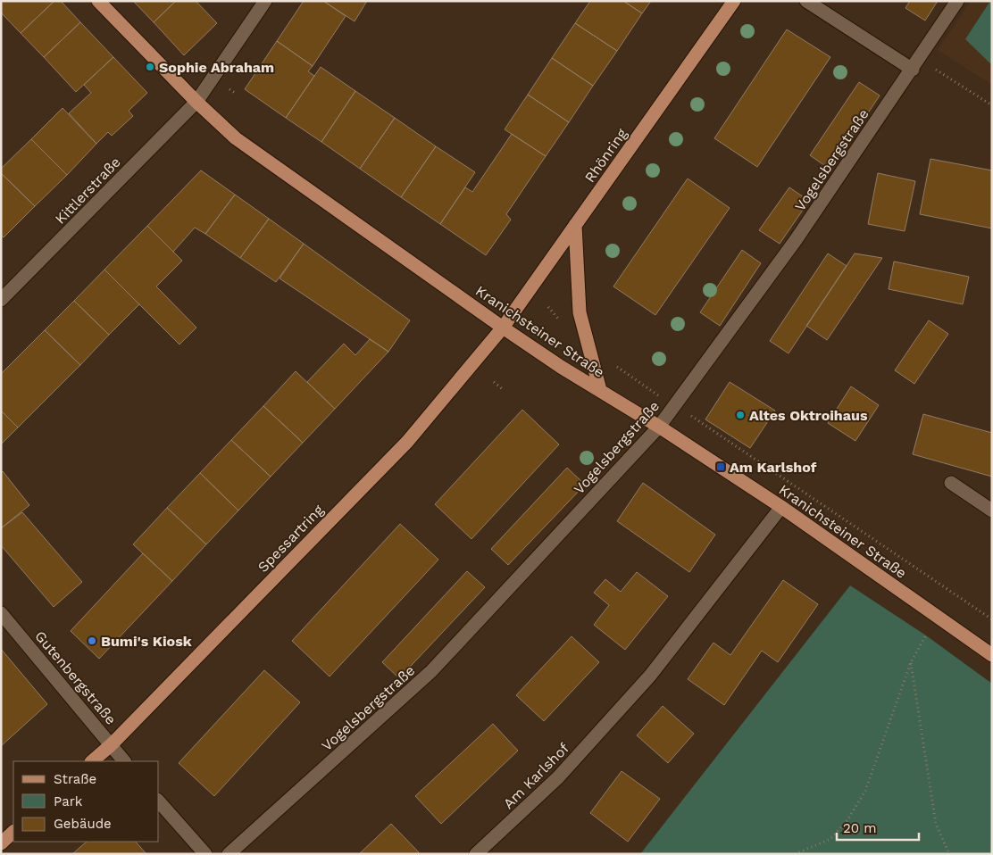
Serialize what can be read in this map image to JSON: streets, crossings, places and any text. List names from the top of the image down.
{
  "streets": {
    "main road": ["Rhönring", "Kranichsteiner Straße", "Spessartring"],
    "street": [
      "Vogelsbergstraße",
      "Kittlerstraße",
      "Gutenbergstraße",
      "Am Karlshof"
    ]
  },
  "crossings": [
    ["Rhönring", "Kranichsteiner Straße"],
    ["Rhönring", "Spessartring"],
    ["Vogelsbergstraße", "Kranichsteiner Straße"],
    ["Kittlerstraße", "Kranichsteiner Straße"],
    ["Kranichsteiner Straße", "Spessartring"],
    ["Kranichsteiner Straße", "Am Karlshof"],
    ["Spessartring", "Gutenbergstraße"]
  ],
  "places": {
    "other": ["Sophie Abraham", "Altes Oktroihaus", "Bumi's Kiosk"],
    "transit": ["Am Karlshof"]
  },
  "legend": ["Straße", "Park", "Gebäude"],
  "scale_bar": "20 m"
}
